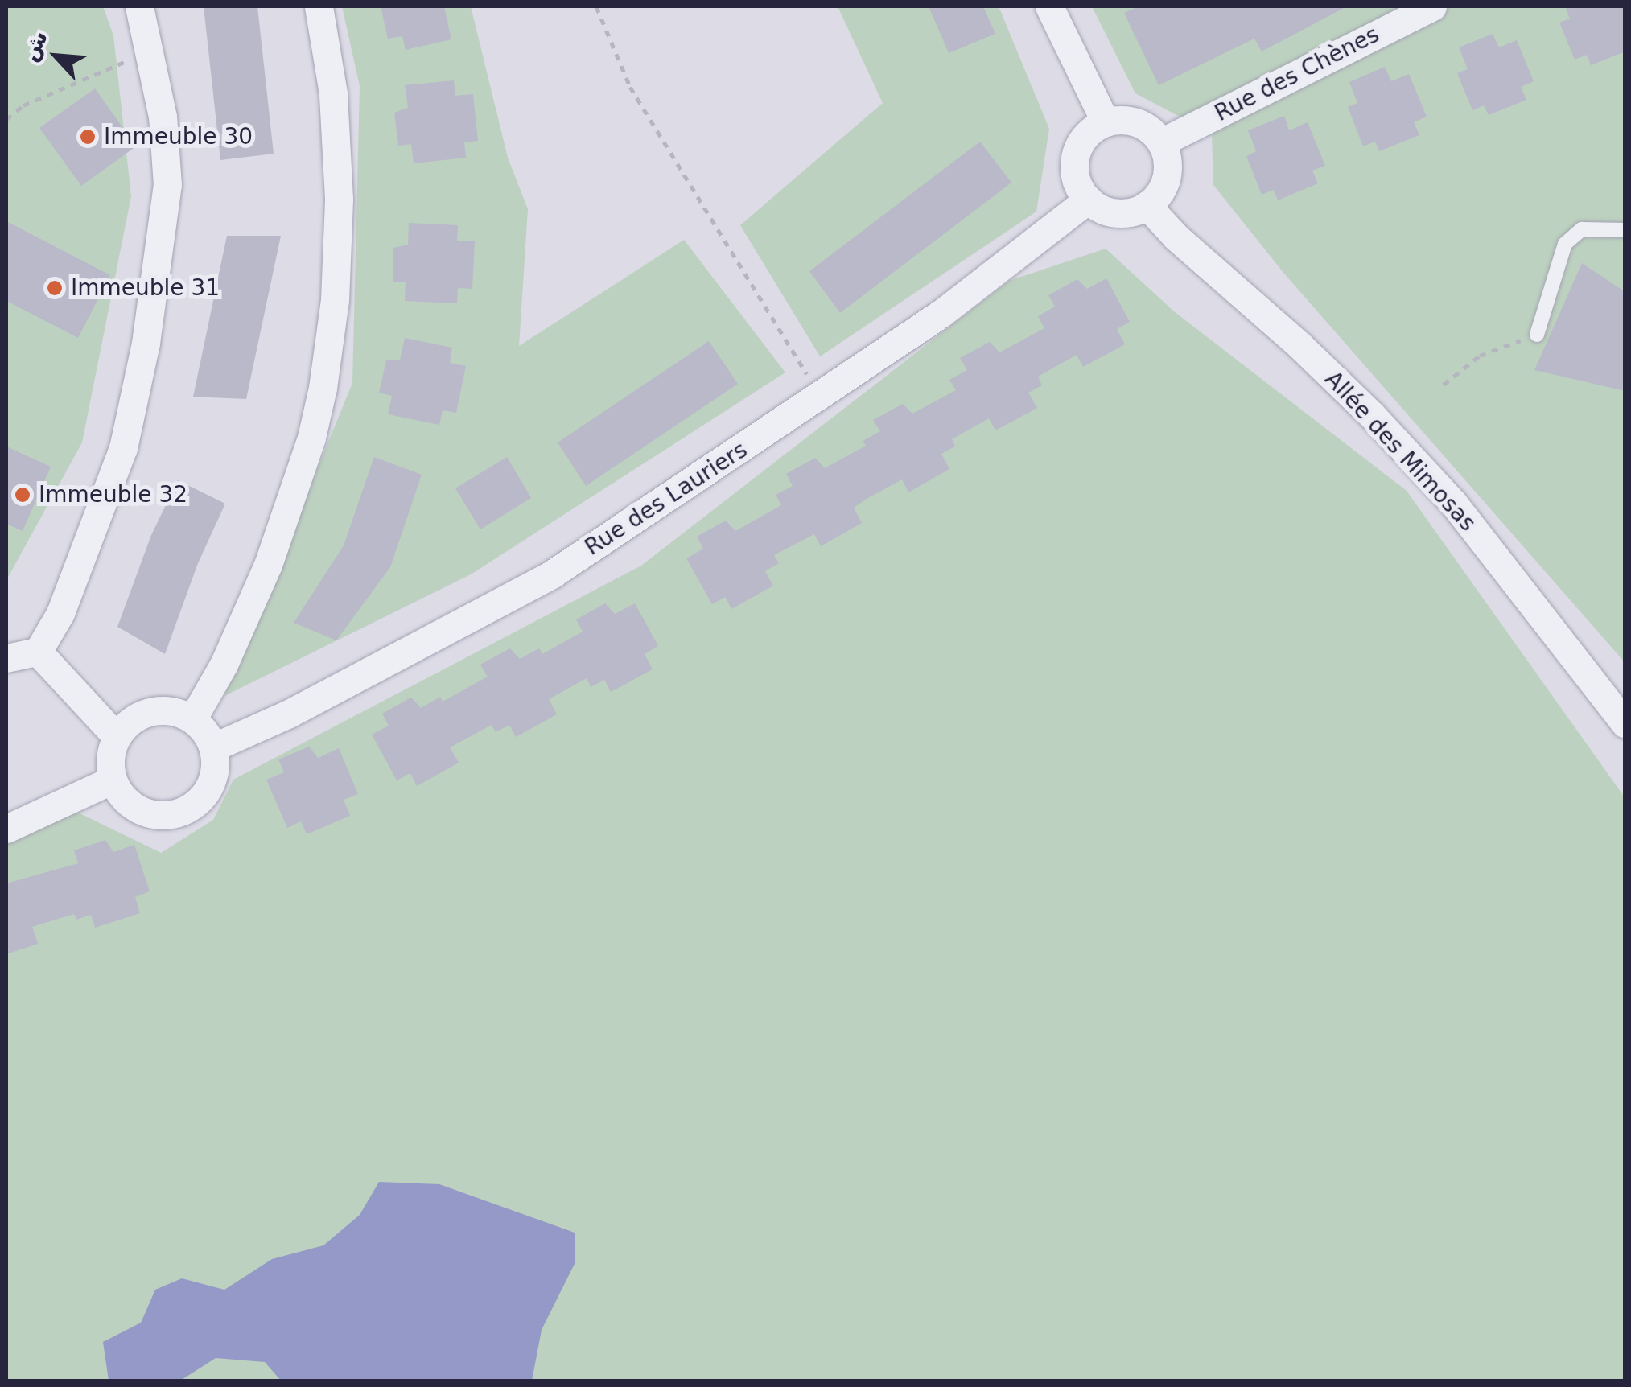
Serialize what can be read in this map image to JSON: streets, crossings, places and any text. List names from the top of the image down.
{
  "streets": {
    "street": ["Rue des Chènes", "Allée des Mimosas", "Rue des Lauriers"]
  },
  "crossings": [
    ["Rue des Chènes", "Allée des Mimosas"],
    ["Rue des Chènes", "Rue des Lauriers"],
    ["Allée des Mimosas", "Rue des Lauriers"]
  ],
  "places": ["Immeuble 30", "Immeuble 31", "Immeuble 32"],
  "north": "top left"
}
